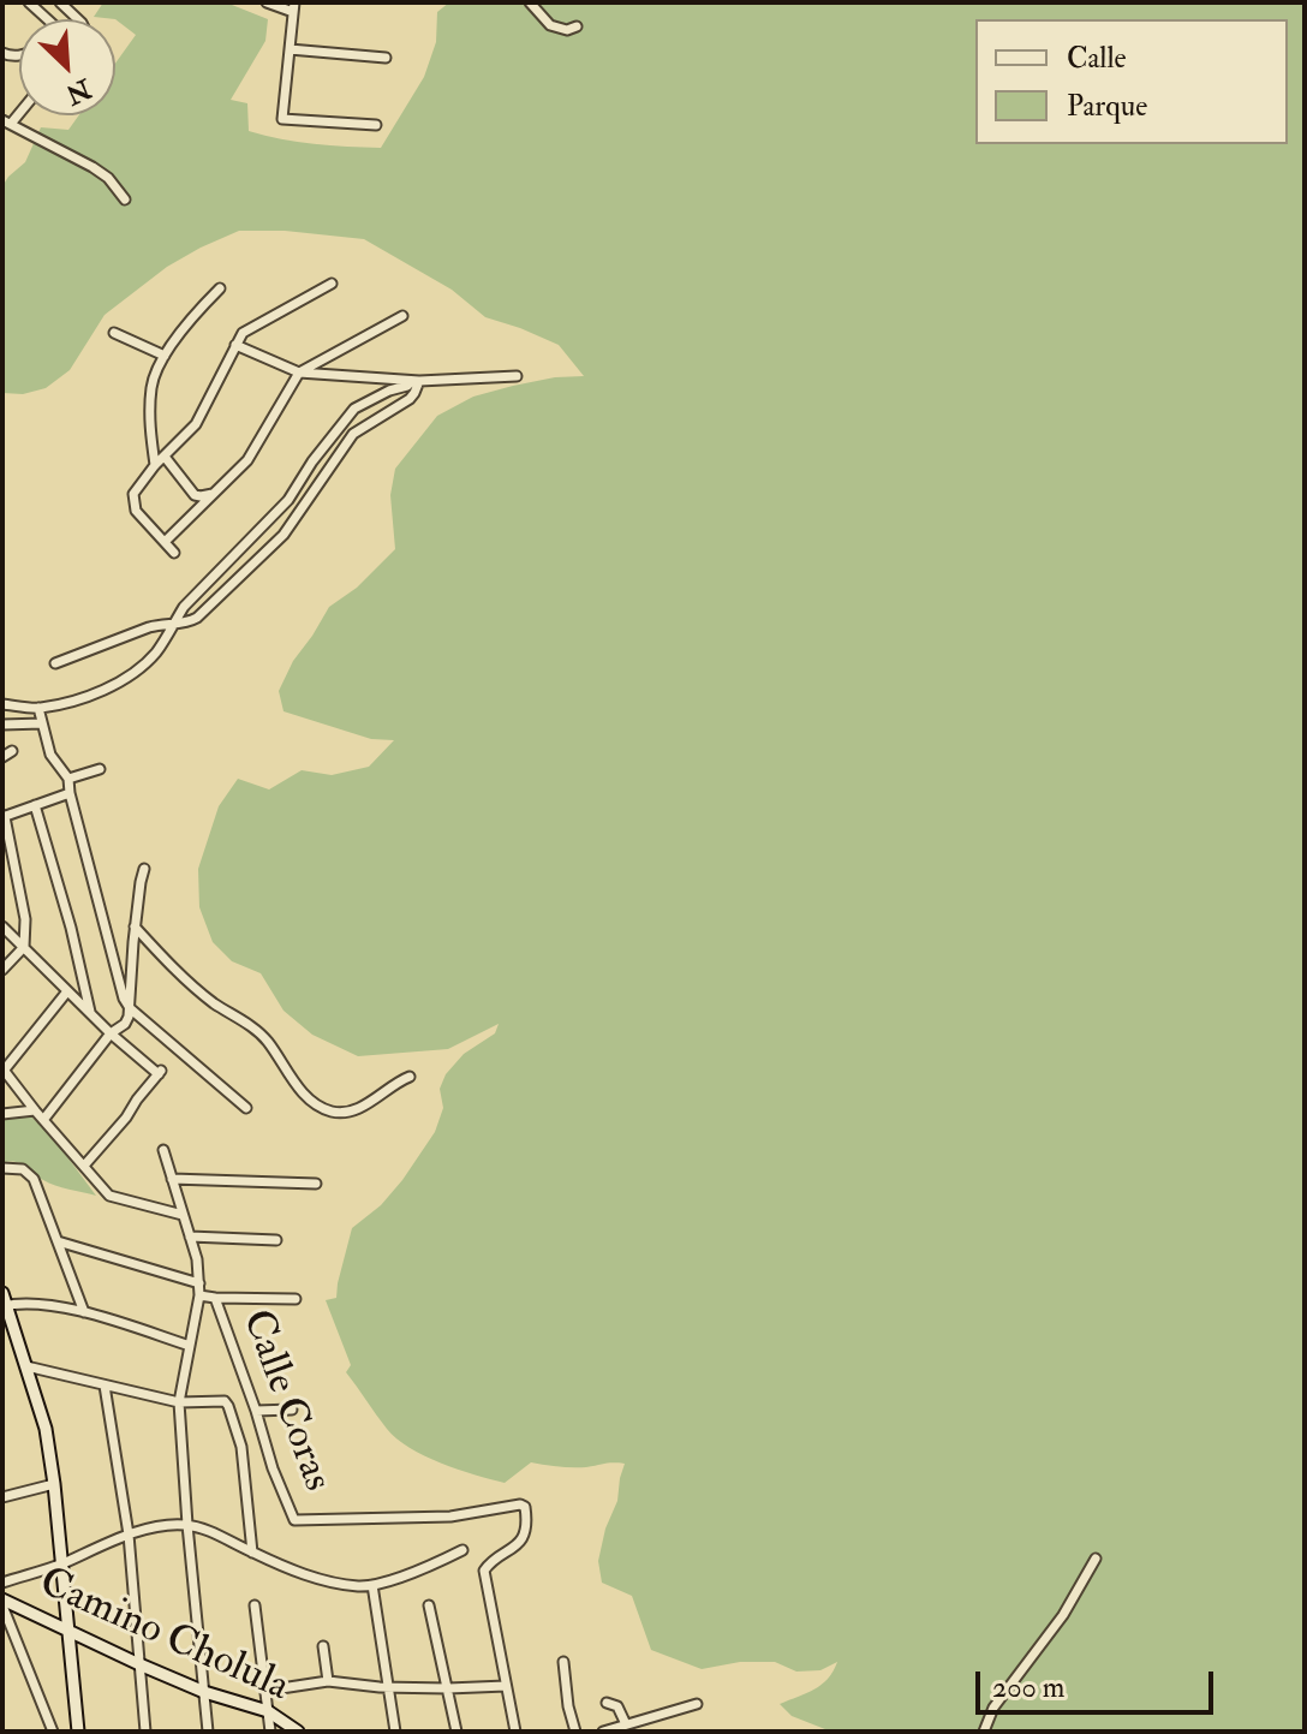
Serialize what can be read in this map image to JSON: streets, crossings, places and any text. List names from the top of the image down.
{
  "streets": {
    "main road": ["Camino Cholula"],
    "street": ["Calle Coras"]
  },
  "legend": ["Calle", "Parque"],
  "scale_bar": "200 m",
  "north": "bottom right"
}
